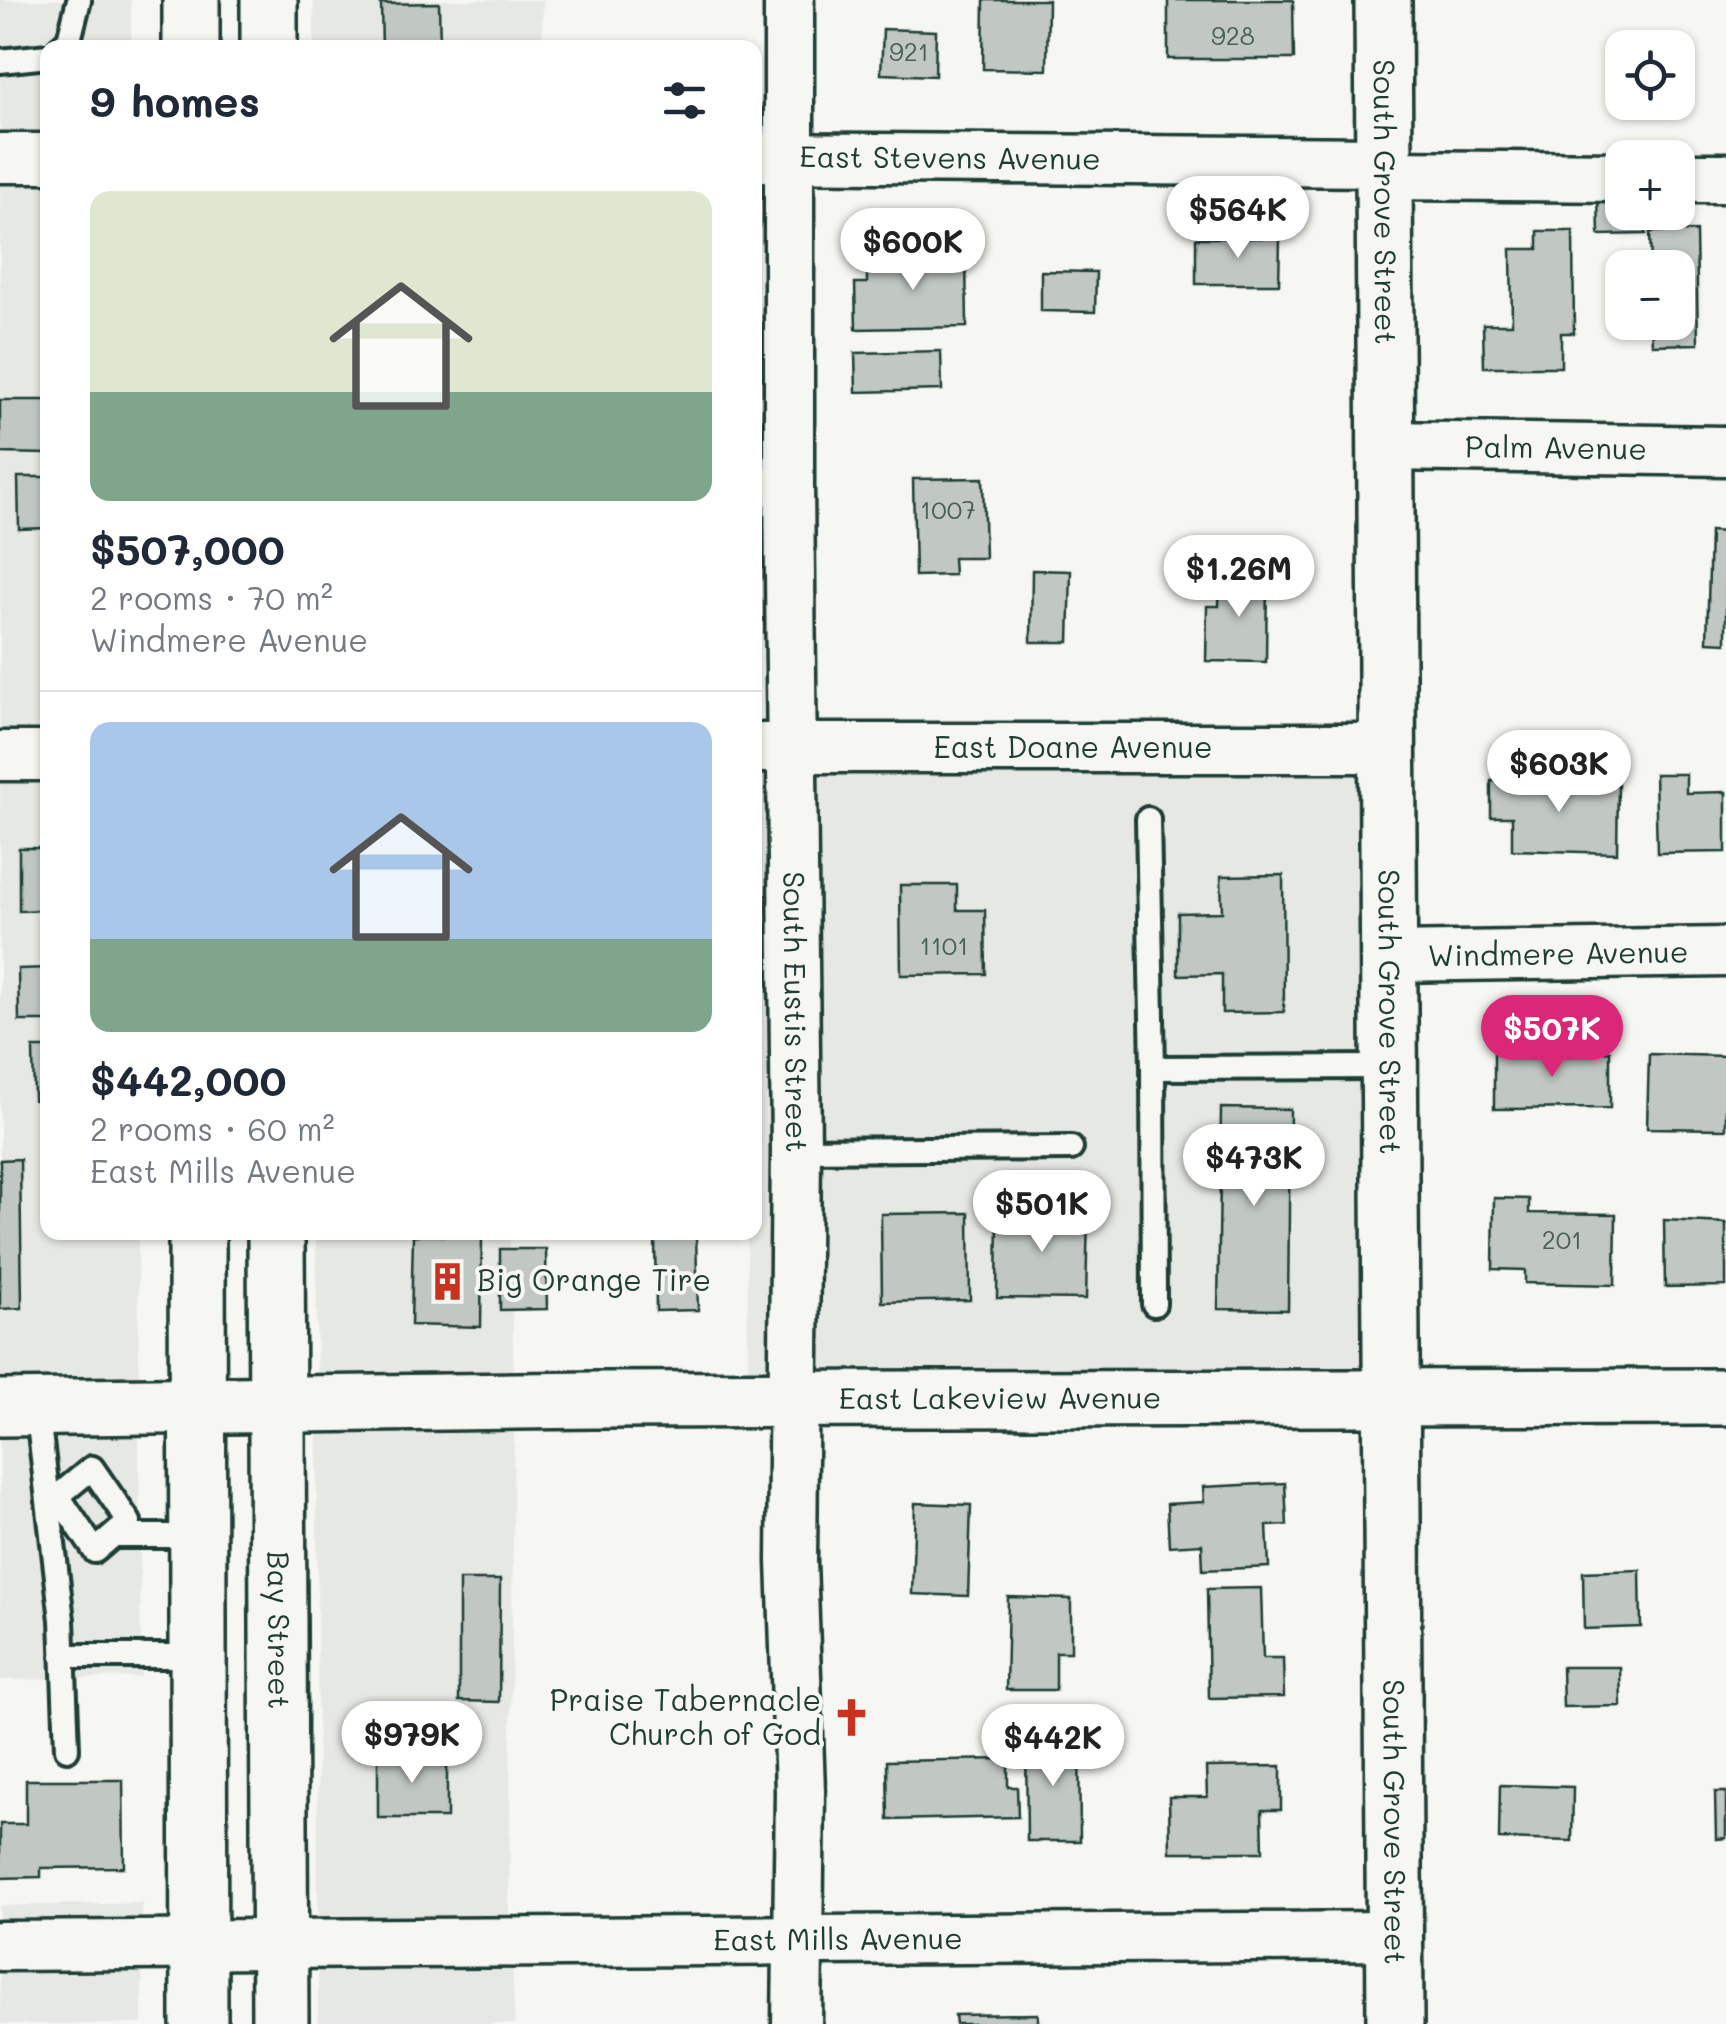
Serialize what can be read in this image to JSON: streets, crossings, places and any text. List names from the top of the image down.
{
  "streets": {
    "street": [
      "East Stevens Avenue",
      "South Grove Street",
      "Palm Avenue",
      "East Doane Avenue",
      "Windmere Avenue",
      "South Eustis Street",
      "East Lakeview Avenue",
      "Bay Street",
      "East Mills Avenue"
    ]
  },
  "crossings": [
    ["East Stevens Avenue", "South Grove Street"],
    ["East Stevens Avenue", "South Eustis Street"],
    ["South Grove Street", "Palm Avenue"],
    ["South Grove Street", "East Doane Avenue"],
    ["South Grove Street", "Windmere Avenue"],
    ["South Grove Street", "East Lakeview Avenue"],
    ["South Grove Street", "East Mills Avenue"],
    ["East Doane Avenue", "South Eustis Street"],
    ["South Eustis Street", "East Lakeview Avenue"],
    ["South Eustis Street", "East Mills Avenue"],
    ["East Lakeview Avenue", "Bay Street"],
    ["Bay Street", "East Mills Avenue"]
  ],
  "places": {
    "building": ["Big Orange Tire"],
    "church": ["Praise Tabernacle Church of God"]
  },
  "house_numbers": [
    "928",
    "921",
    "1007",
    "1101",
    "201"
  ],
  "page": {
    "map_buttons": ["+", "−"],
    "heading": "9 homes",
    "list": [
      {
        "name": "$507,000",
        "note": "2 rooms · 70 m² · Windmere Avenue"
      },
      {
        "name": "$442,000",
        "note": "2 rooms · 60 m² · East Mills Avenue"
      }
    ],
    "price": [
      "$564K",
      "$600K",
      "$1.26M",
      "$603K",
      "$507K",
      "$473K",
      "$501K",
      "$979K",
      "$442K"
    ]
  }
}
